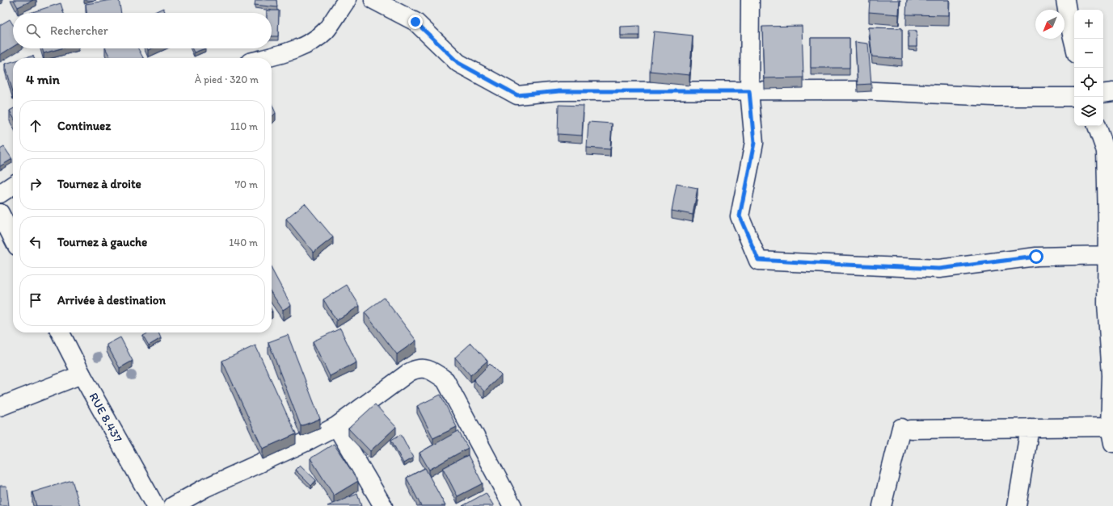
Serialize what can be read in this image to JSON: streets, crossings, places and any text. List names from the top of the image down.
{
  "streets": {
    "street": ["RUE 8.437"]
  },
  "north": "bottom left",
  "page": {
    "map_buttons": ["+", "−"],
    "search": "Rechercher",
    "heading": ["4 min", "À pied · 320 m"],
    "list": [
      ["Continuez", "110 m"],
      ["Tournez à droite", "70 m"],
      ["Tournez à gauche", "140 m"],
      "Arrivée à destination"
    ]
  }
}
